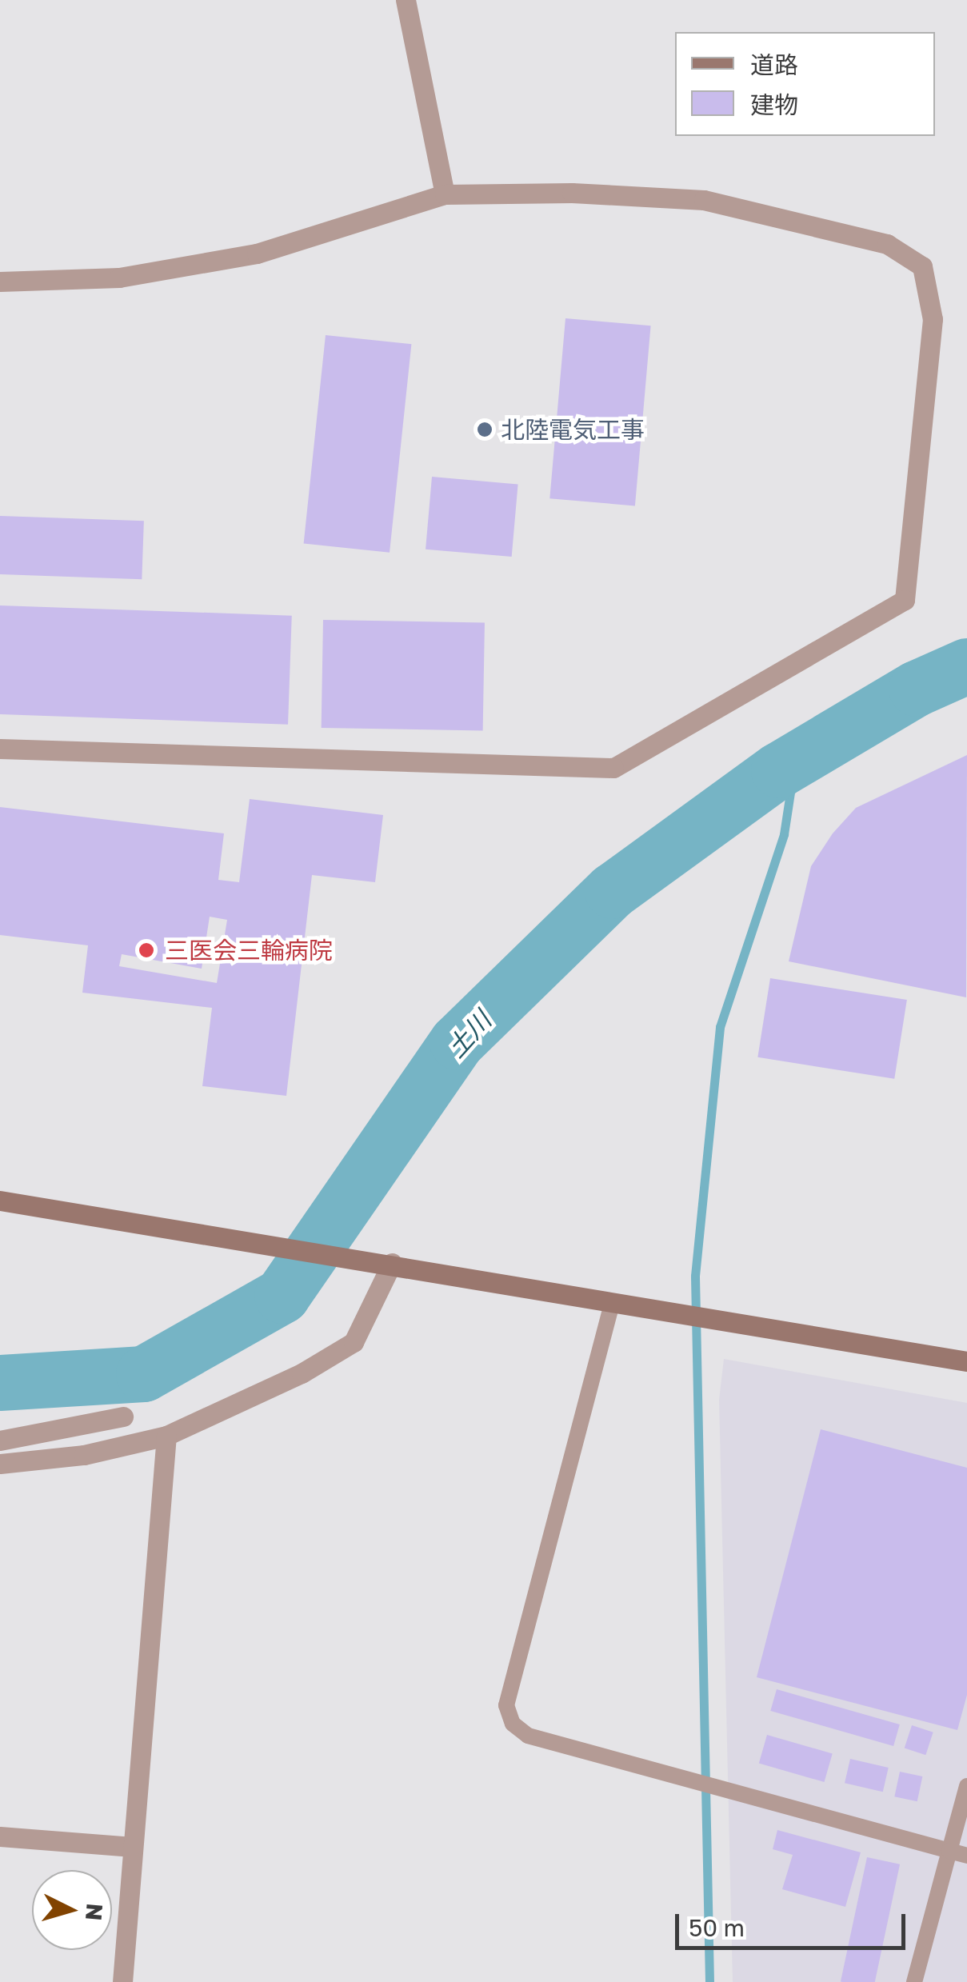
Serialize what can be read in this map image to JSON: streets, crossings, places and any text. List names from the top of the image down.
{
  "water": ["土川"],
  "places": ["北陸電気工事", "三医会三輪病院"],
  "legend": ["道路", "建物"],
  "scale_bar": "50 m",
  "north": "right"
}
